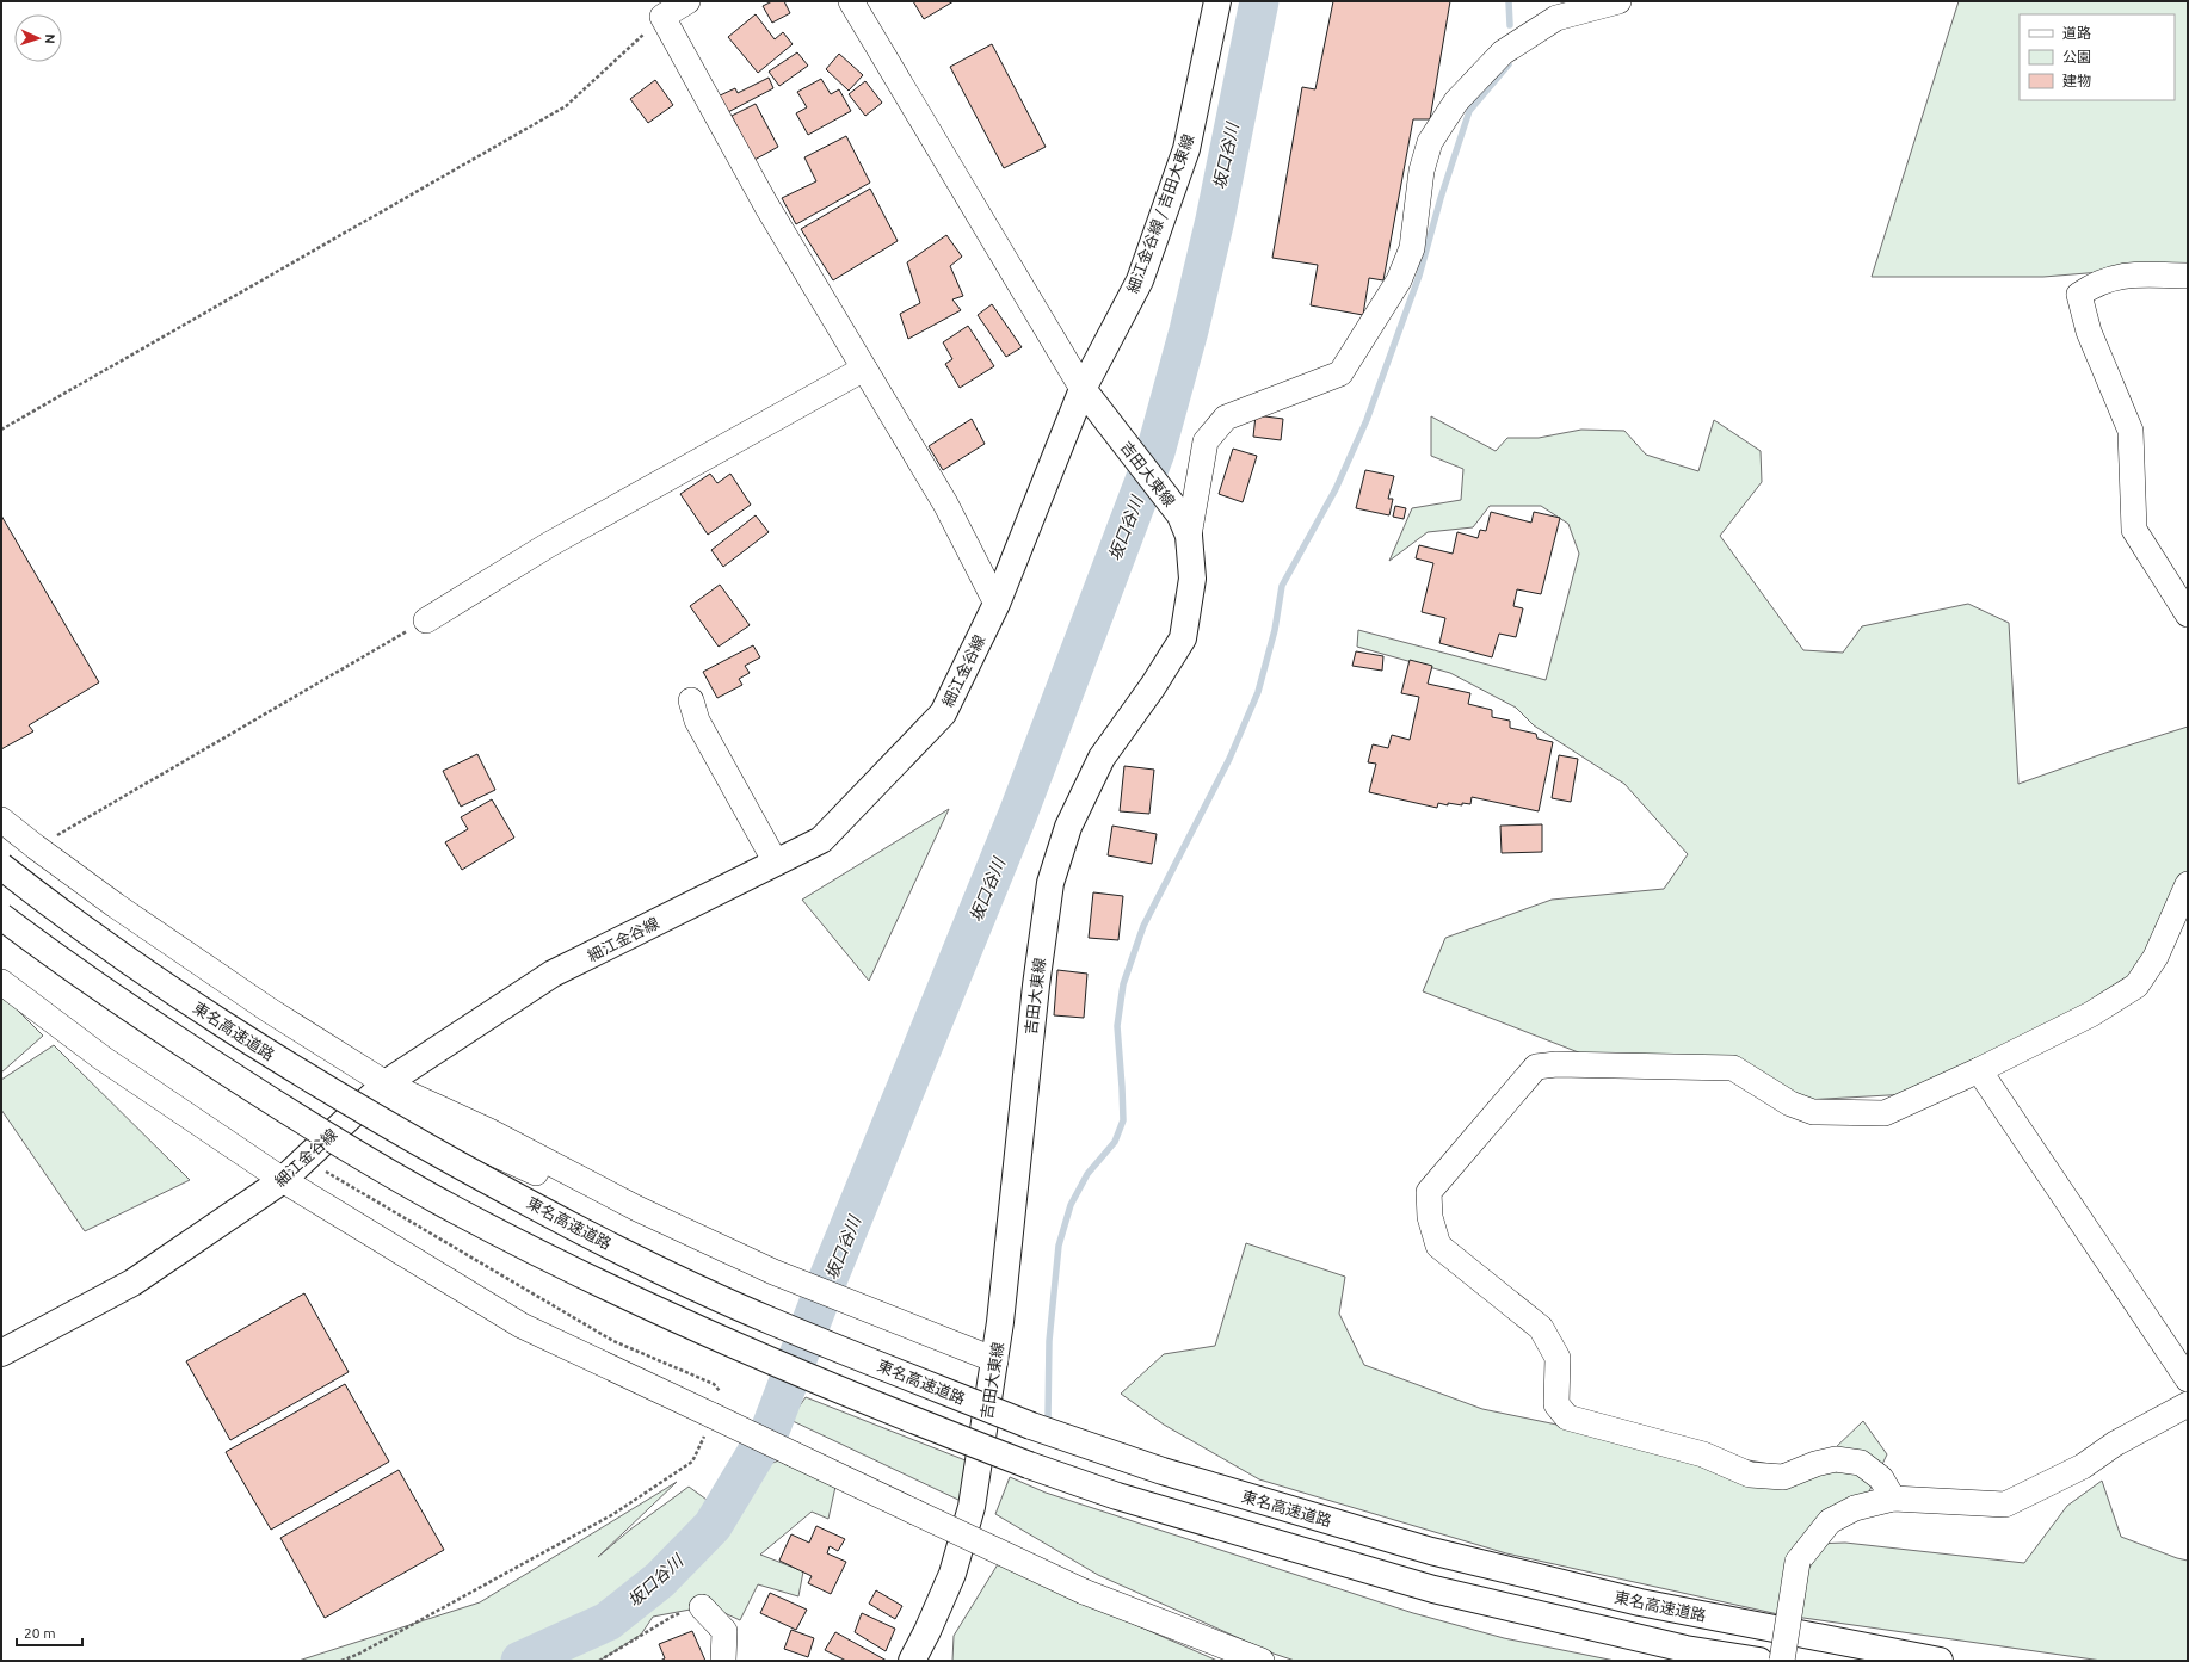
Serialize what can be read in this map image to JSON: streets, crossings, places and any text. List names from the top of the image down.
{
  "streets": {
    "main road": [
      "細江金谷線 / 吉田大東線",
      "吉田大東線",
      "細江金谷線",
      "東名高速道路"
    ]
  },
  "crossings": [
    ["細江金谷線 / 吉田大東線", "吉田大東線"],
    ["細江金谷線 / 吉田大東線", "細江金谷線"],
    ["吉田大東線", "細江金谷線"]
  ],
  "water": ["坂口谷川"],
  "legend": ["道路", "公園", "建物"],
  "scale_bar": "20 m",
  "north": "right"
}
